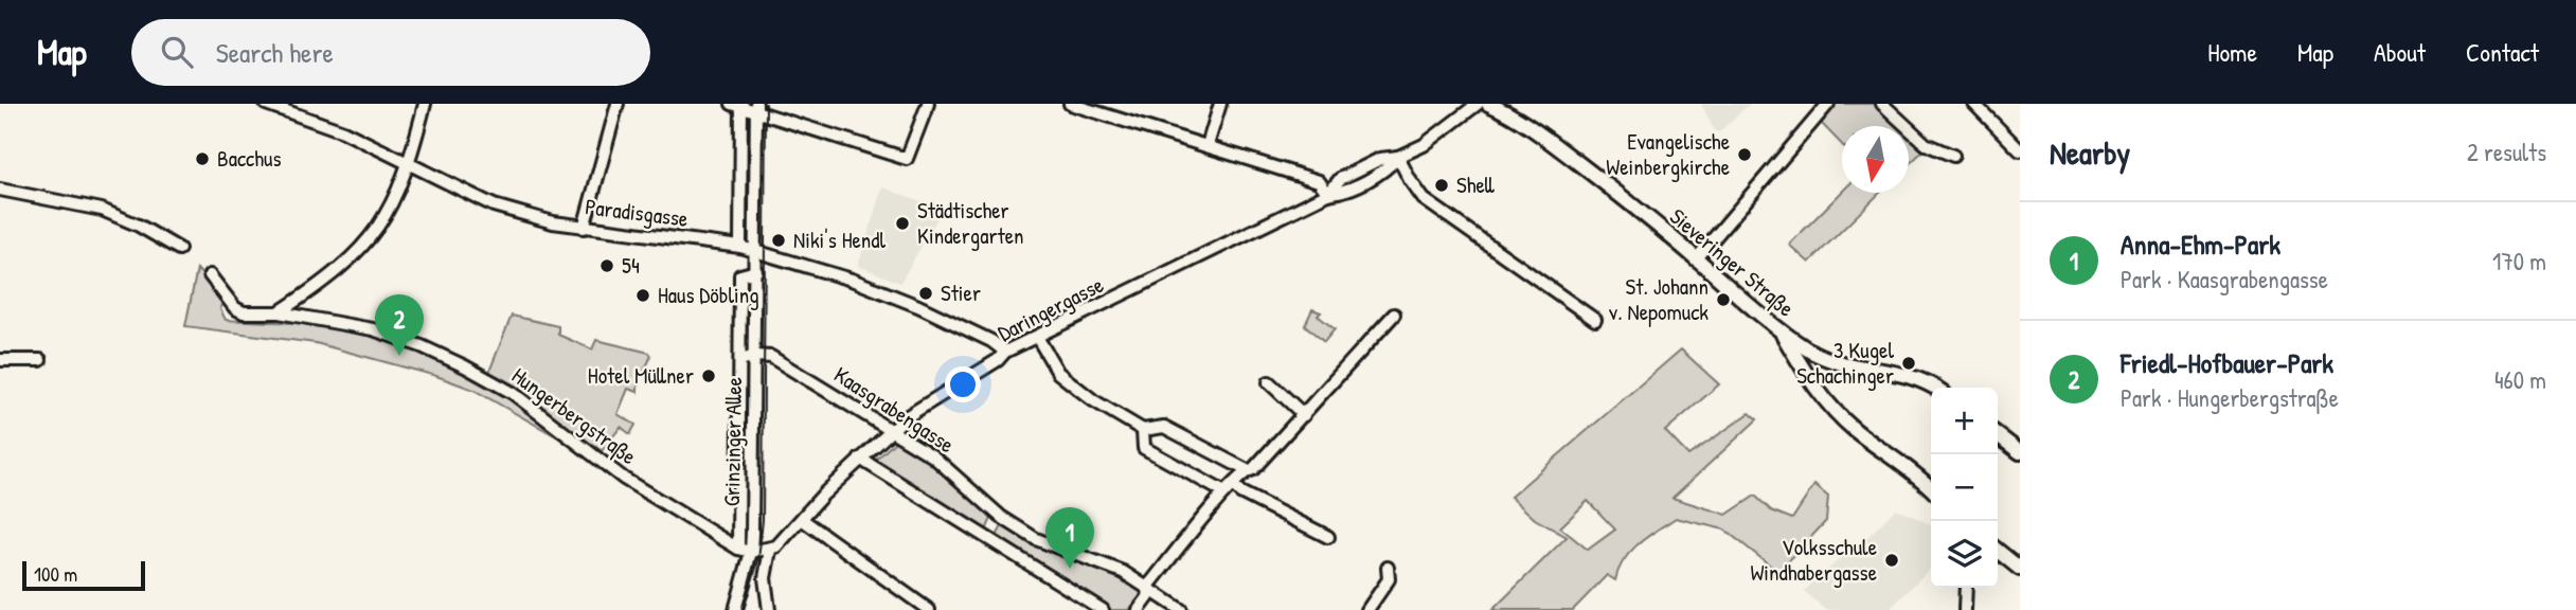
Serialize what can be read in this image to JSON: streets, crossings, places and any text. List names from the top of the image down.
{
  "streets": {
    "main road": ["Sieveringer Straße"],
    "street": [
      "Paradisgasse",
      "Daringergasse",
      "Kaasgrabengasse",
      "Hungerbergstraße",
      "Grinzinger Allee"
    ]
  },
  "crossings": [
    ["Paradisgasse", "Daringergasse"],
    ["Paradisgasse", "Grinzinger Allee"],
    ["Daringergasse", "Kaasgrabengasse"],
    ["Kaasgrabengasse", "Grinzinger Allee"],
    ["Hungerbergstraße", "Grinzinger Allee"]
  ],
  "places": [
    "Evangelische Weinbergkirche",
    "Bacchus",
    "Shell",
    "Städtischer Kindergarten",
    "Niki's Hendl",
    "54",
    "Stier",
    "Haus Döbling",
    "St. Johann v. Nepomuck",
    "3 Kugel Schachinger",
    "Hotel Müllner",
    "Volksschule Windhabergasse"
  ],
  "scale_bar": "100 m",
  "north": "bottom",
  "page": {
    "header": "Map",
    "search": "Search here",
    "nav": [
      "Home",
      "Map",
      "About",
      "Contact"
    ],
    "heading": ["Nearby", "2 results"],
    "list": [
      {
        "mark": "1",
        "name": "Anna-Ehm-Park",
        "note": "Park · Kaasgrabengasse",
        "value": "170 m"
      },
      {
        "mark": "2",
        "name": "Friedl-Hofbauer-Park",
        "note": "Park · Hungerbergstraße",
        "value": "460 m"
      }
    ],
    "pins": ["2", "1"],
    "map_buttons": ["+", "−"],
    "scale": "100 m"
  }
}
